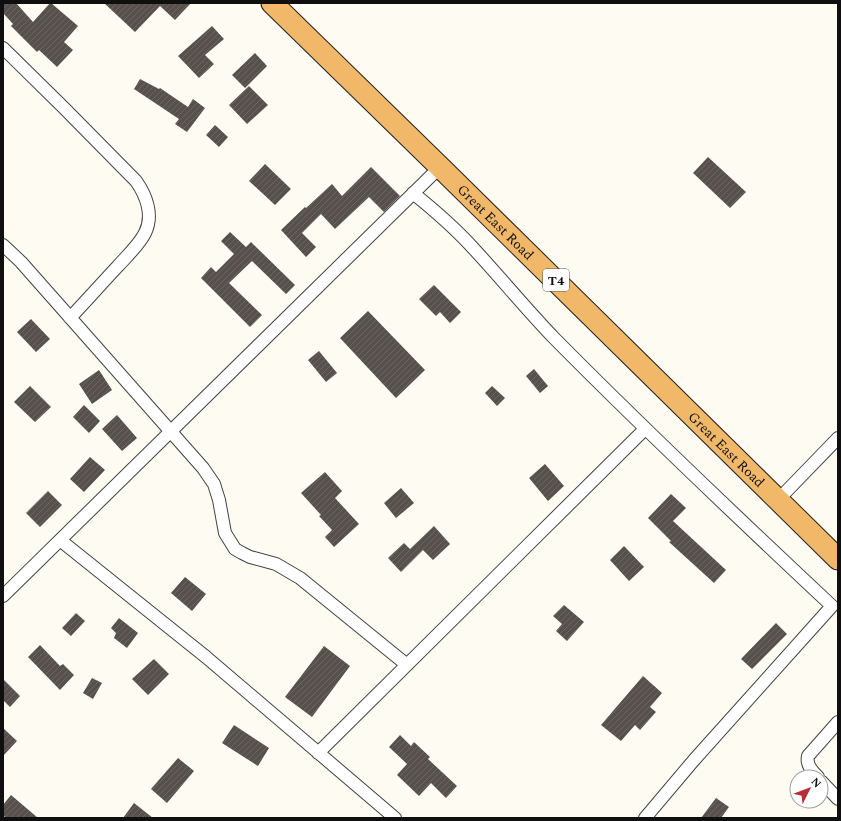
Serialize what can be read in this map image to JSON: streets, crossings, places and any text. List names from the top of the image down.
{
  "streets": {
    "highway": ["Great East Road", "T4"]
  },
  "north": "top right"
}
